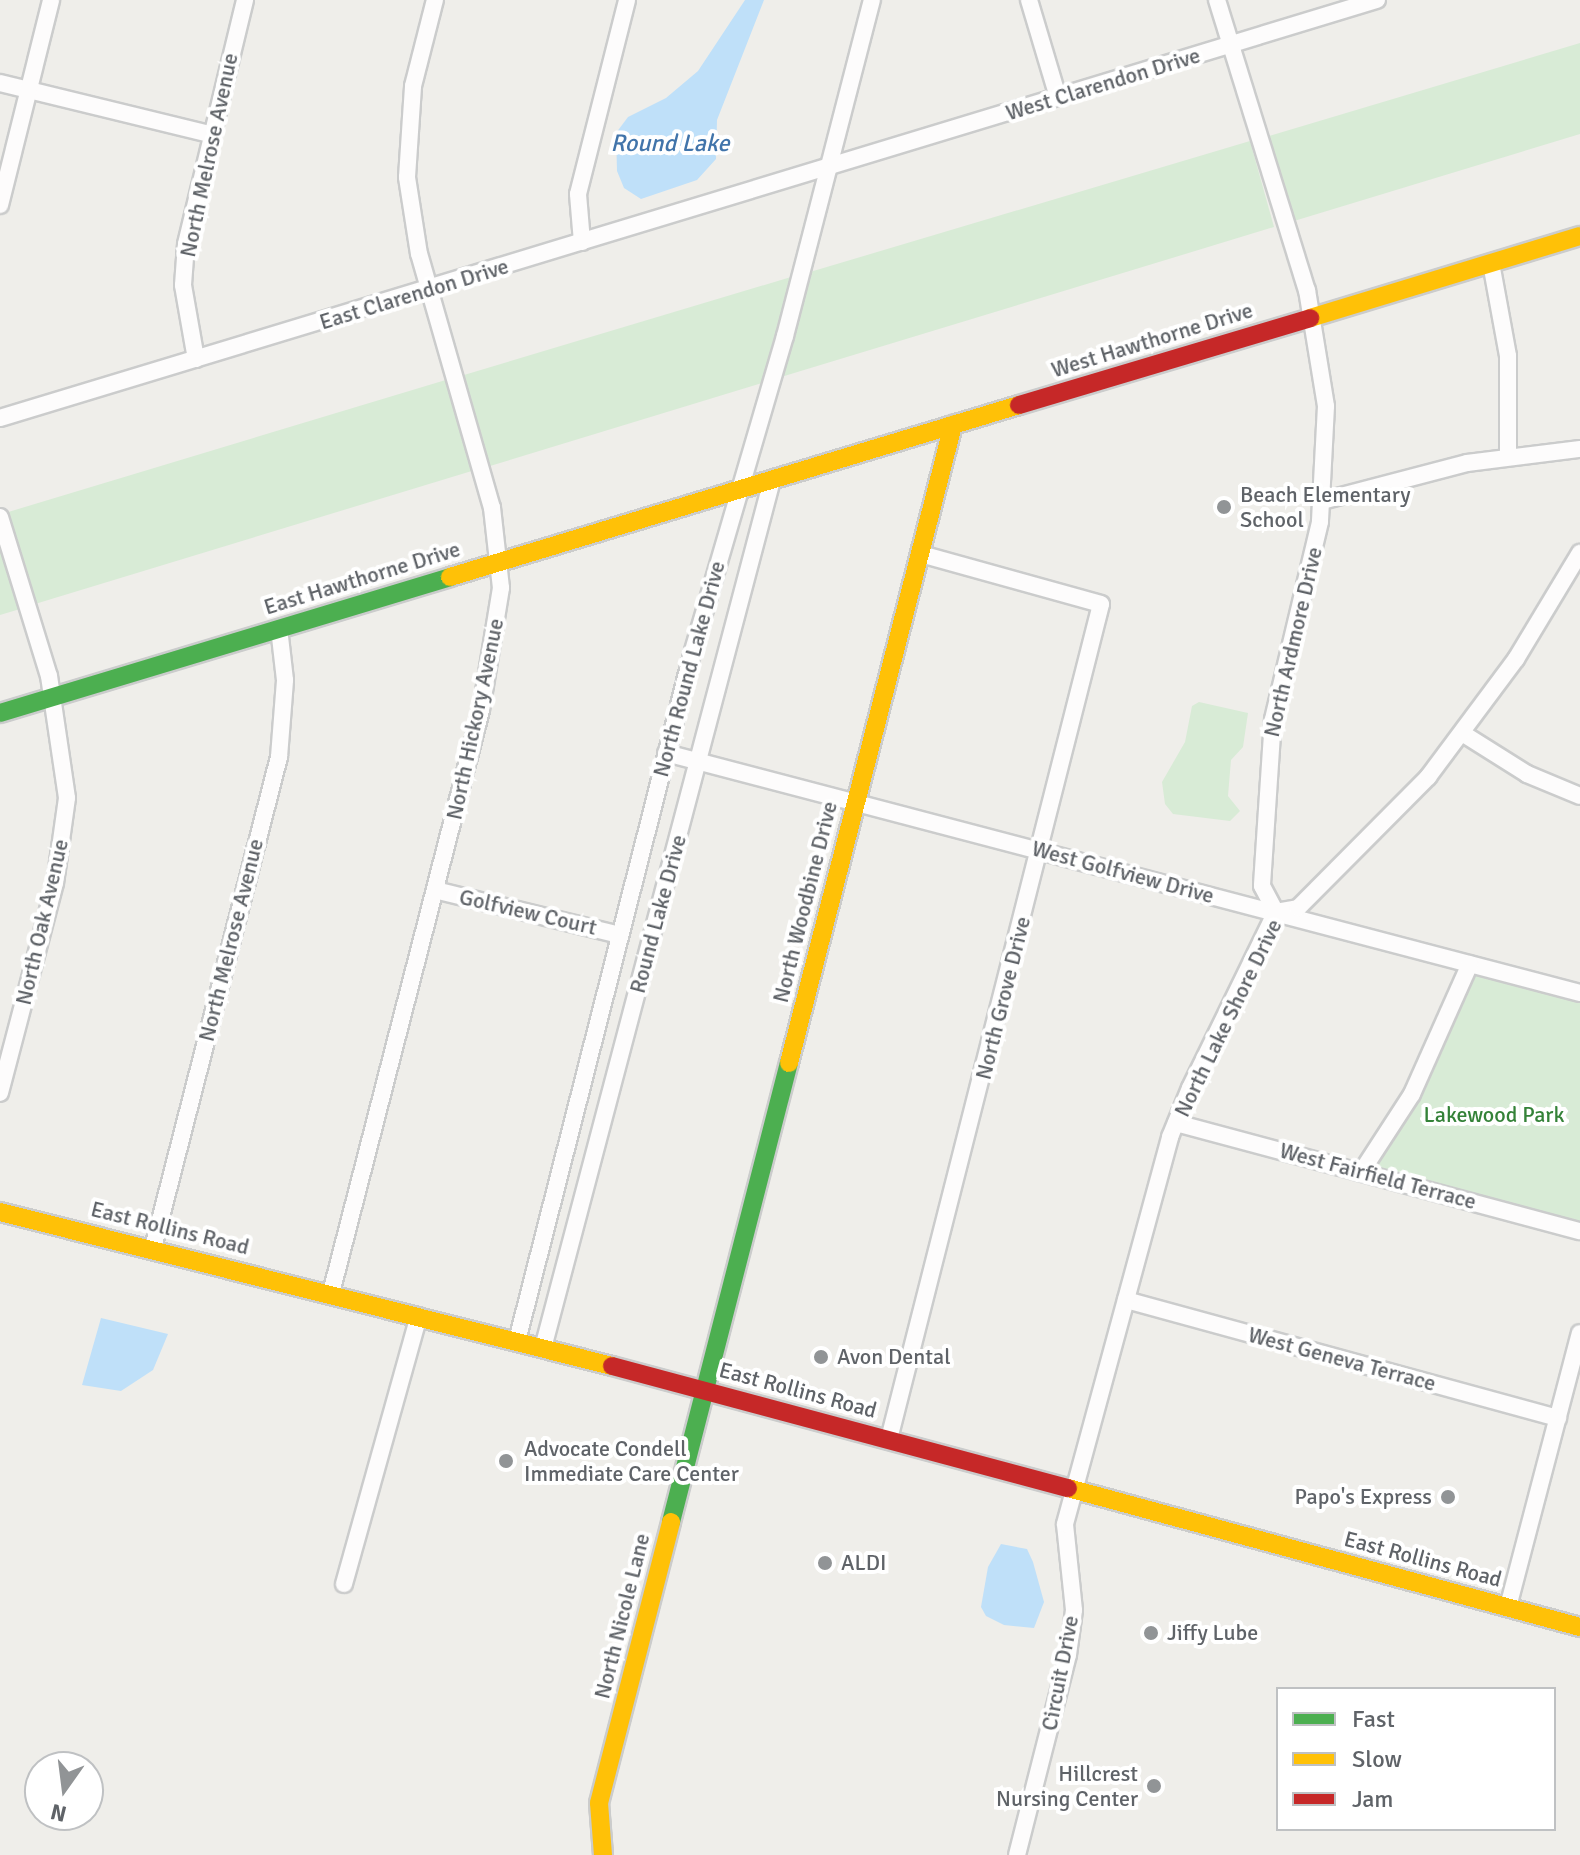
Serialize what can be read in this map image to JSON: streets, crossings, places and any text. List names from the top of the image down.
{
  "streets": {
    "street": [
      "West Clarendon Drive",
      "North Melrose Avenue",
      "East Clarendon Drive",
      "West Hawthorne Drive",
      "East Hawthorne Drive",
      "North Ardmore Drive",
      "North Round Lake Drive",
      "North Hickory Avenue",
      "West Golfview Drive",
      "North Woodbine Drive",
      "Golfview Court",
      "Round Lake Drive",
      "North Oak Avenue",
      "North Grove Drive",
      "North Lake Shore Drive",
      "West Fairfield Terrace",
      "East Rollins Road",
      "West Geneva Terrace",
      "North Nicole Lane",
      "Circuit Drive"
    ]
  },
  "crossings": [
    ["West Clarendon Drive", "East Clarendon Drive"],
    ["West Clarendon Drive", "North Ardmore Drive"],
    ["West Clarendon Drive", "North Round Lake Drive"],
    ["North Melrose Avenue", "East Clarendon Drive"],
    ["North Melrose Avenue", "East Hawthorne Drive"],
    ["North Melrose Avenue", "East Rollins Road"],
    ["East Clarendon Drive", "North Round Lake Drive"],
    ["East Clarendon Drive", "North Hickory Avenue"],
    ["West Hawthorne Drive", "East Hawthorne Drive"],
    ["West Hawthorne Drive", "North Ardmore Drive"],
    ["West Hawthorne Drive", "North Round Lake Drive"],
    ["West Hawthorne Drive", "North Woodbine Drive"],
    ["West Hawthorne Drive", "Round Lake Drive"],
    ["East Hawthorne Drive", "North Round Lake Drive"],
    ["East Hawthorne Drive", "North Hickory Avenue"],
    ["East Hawthorne Drive", "North Oak Avenue"],
    ["North Ardmore Drive", "West Golfview Drive"],
    ["North Ardmore Drive", "North Lake Shore Drive"],
    ["North Round Lake Drive", "West Golfview Drive"],
    ["North Round Lake Drive", "Golfview Court"],
    ["North Round Lake Drive", "East Rollins Road"],
    ["North Hickory Avenue", "Golfview Court"],
    ["North Hickory Avenue", "East Rollins Road"],
    ["West Golfview Drive", "North Woodbine Drive"],
    ["West Golfview Drive", "Round Lake Drive"],
    ["West Golfview Drive", "North Grove Drive"],
    ["West Golfview Drive", "North Lake Shore Drive"],
    ["North Woodbine Drive", "North Grove Drive"],
    ["North Woodbine Drive", "East Rollins Road"],
    ["North Woodbine Drive", "North Nicole Lane"],
    ["Round Lake Drive", "East Rollins Road"],
    ["North Grove Drive", "East Rollins Road"],
    ["North Lake Shore Drive", "West Fairfield Terrace"],
    ["North Lake Shore Drive", "East Rollins Road"],
    ["North Lake Shore Drive", "West Geneva Terrace"],
    ["North Lake Shore Drive", "Circuit Drive"],
    ["East Rollins Road", "North Nicole Lane"],
    ["East Rollins Road", "Circuit Drive"]
  ],
  "water": ["Round Lake"],
  "parks": ["Lakewood Park"],
  "places": [
    "Beach Elementary School",
    "Avon Dental",
    "Advocate Condell Immediate Care Center",
    "Papo's Express",
    "ALDI",
    "Jiffy Lube",
    "Hillcrest Nursing Center"
  ],
  "legend": ["Fast", "Slow", "Jam"],
  "north": "bottom"
}
